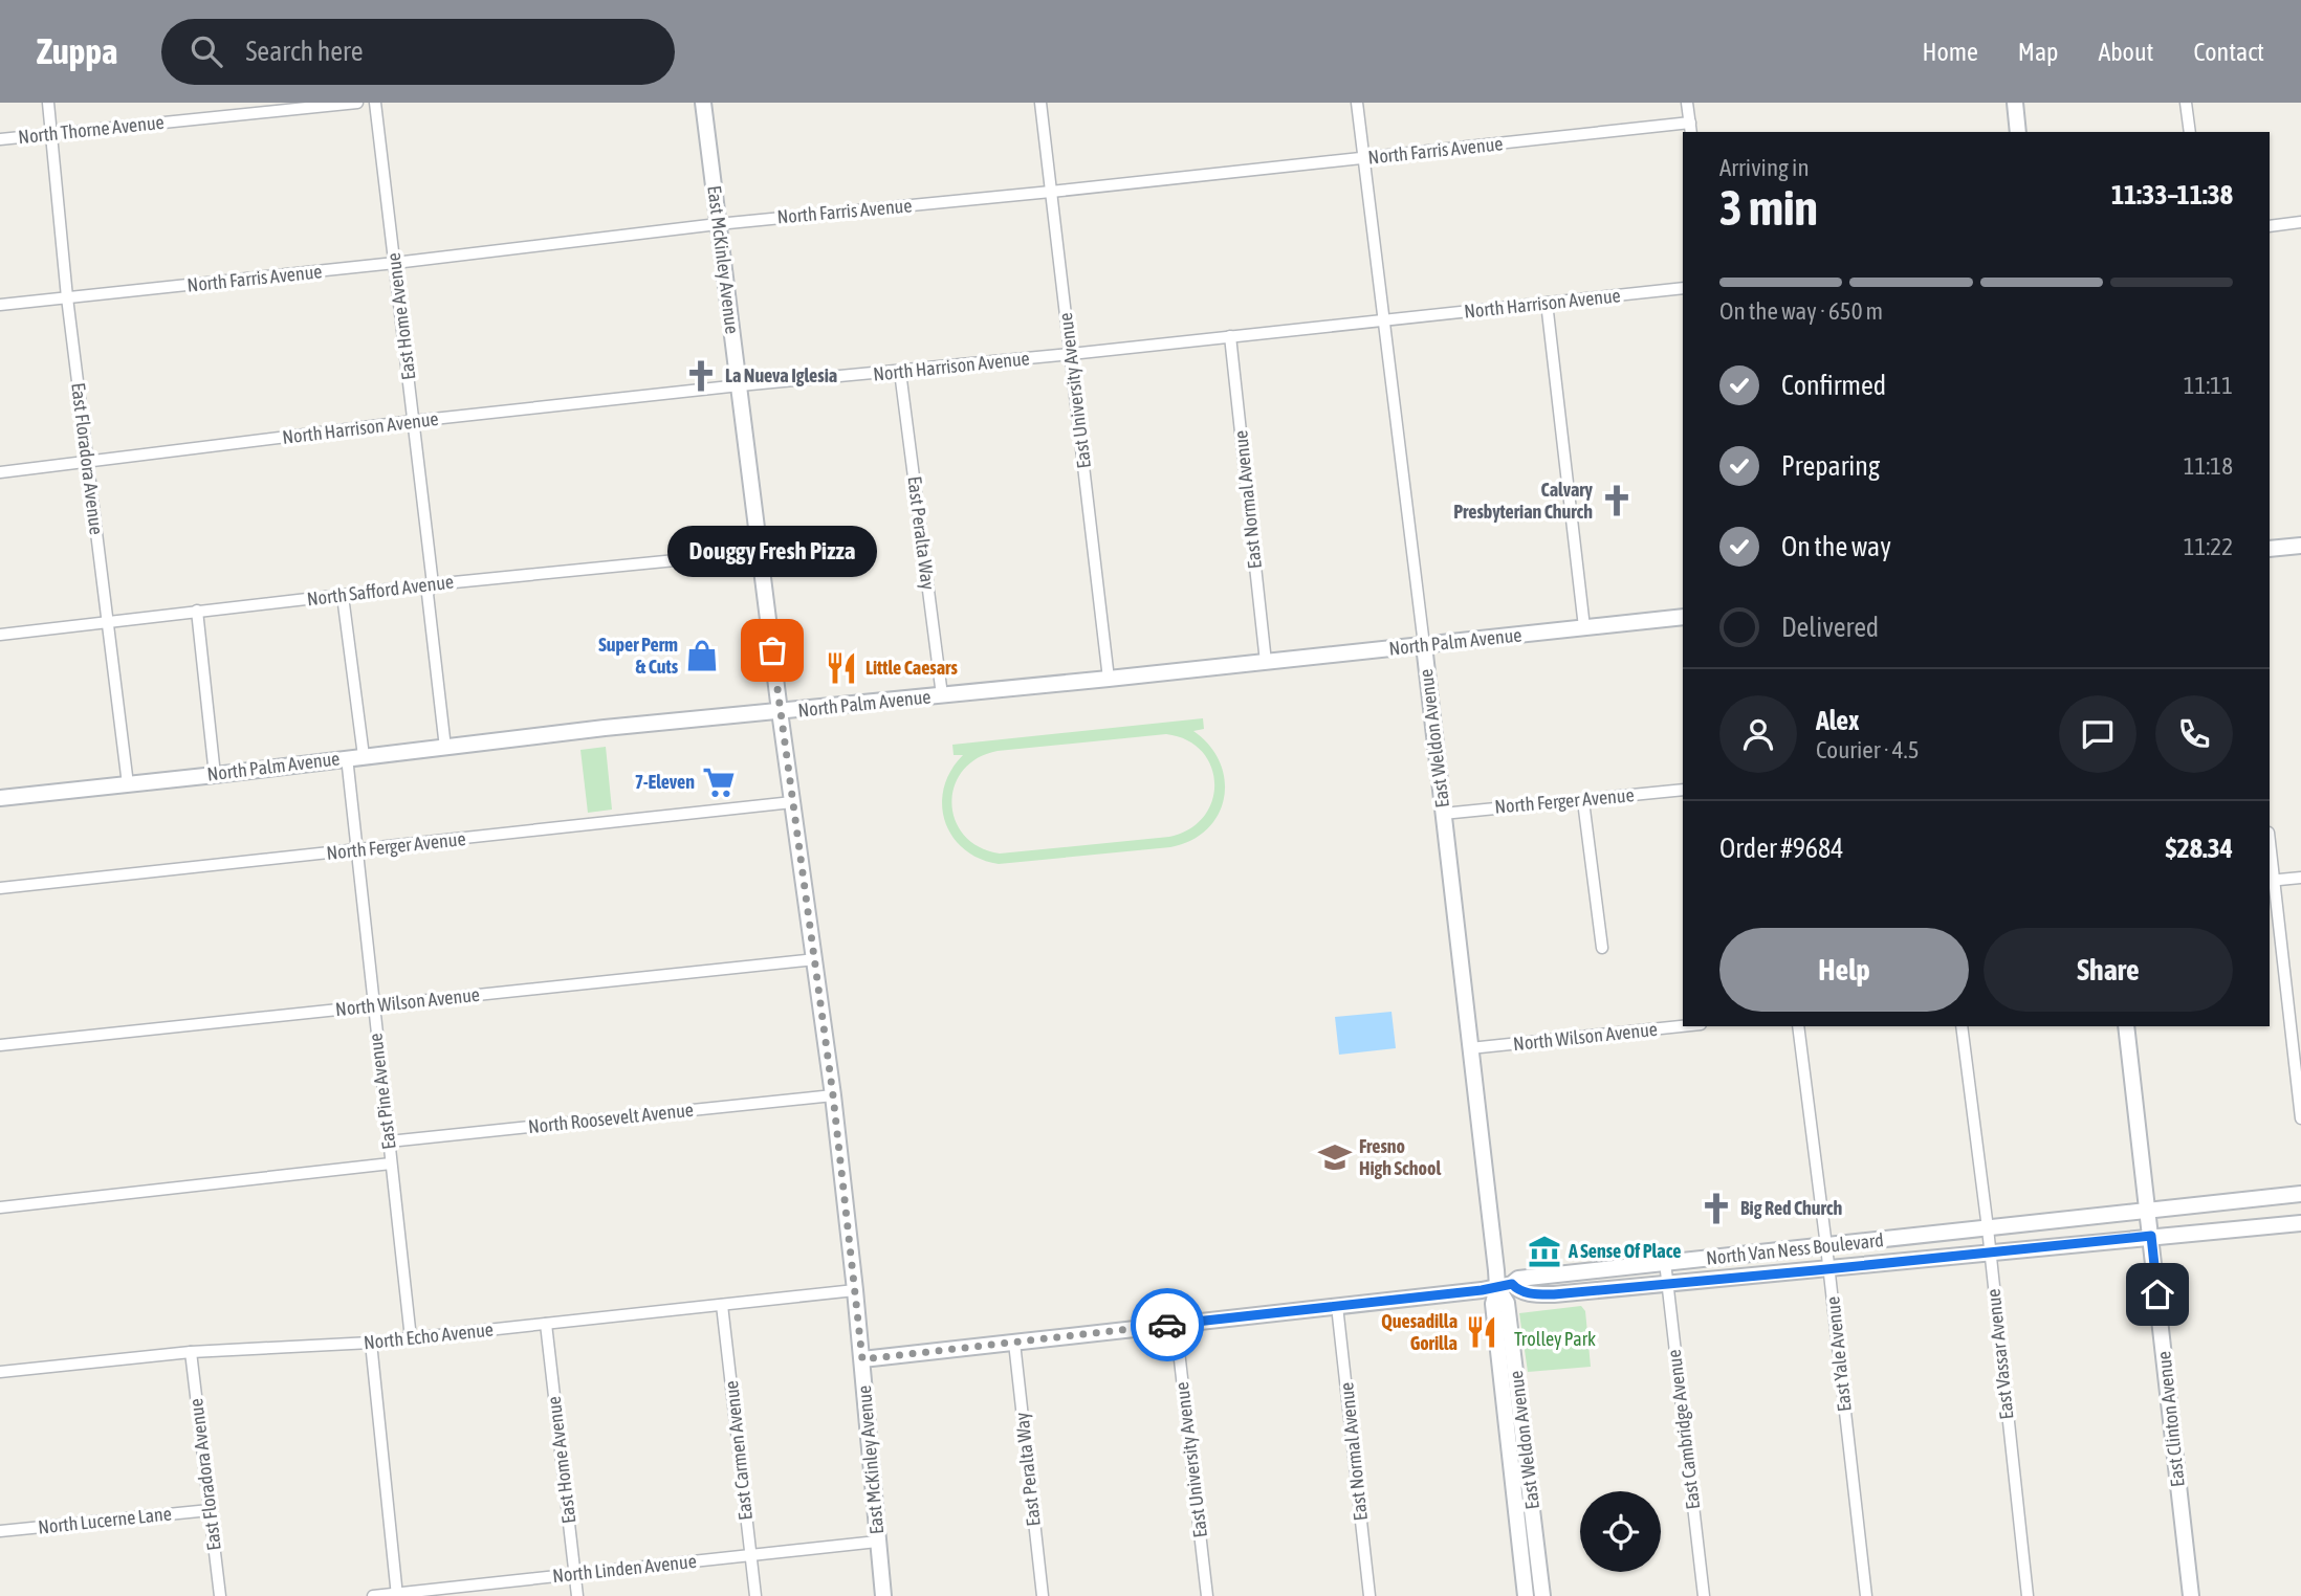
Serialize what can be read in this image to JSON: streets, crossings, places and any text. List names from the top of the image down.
{
  "streets": {
    "main road": [
      "East McKinley Avenue",
      "North Palm Avenue",
      "East Weldon Avenue",
      "North Van Ness Boulevard",
      "East Clinton Avenue"
    ],
    "street": [
      "North Thorne Avenue",
      "North Farris Avenue",
      "North Harrison Avenue",
      "East Home Avenue",
      "East University Avenue",
      "East Floradora Avenue",
      "East Normal Avenue",
      "East Peralta Way",
      "North Safford Avenue",
      "North Ferger Avenue",
      "North Wilson Avenue",
      "East Pine Avenue",
      "North Roosevelt Avenue",
      "North Echo Avenue",
      "East Yale Avenue",
      "East Vassar Avenue",
      "East Cambridge Avenue",
      "East Carmen Avenue",
      "North Lucerne Lane",
      "North Linden Avenue"
    ]
  },
  "crossings": [
    ["North Thorne Avenue", "East Floradora Avenue"],
    ["North Farris Avenue", "East McKinley Avenue"],
    ["North Farris Avenue", "East Home Avenue"],
    ["North Farris Avenue", "East University Avenue"],
    ["North Farris Avenue", "East Floradora Avenue"],
    ["North Farris Avenue", "East Weldon Avenue"],
    ["East McKinley Avenue", "North Harrison Avenue"],
    ["East McKinley Avenue", "North Safford Avenue"],
    ["East McKinley Avenue", "North Palm Avenue"],
    ["East McKinley Avenue", "North Ferger Avenue"],
    ["East McKinley Avenue", "North Wilson Avenue"],
    ["East McKinley Avenue", "North Roosevelt Avenue"],
    ["East McKinley Avenue", "North Echo Avenue"],
    ["East McKinley Avenue", "North Linden Avenue"],
    ["North Harrison Avenue", "East Home Avenue"],
    ["North Harrison Avenue", "East University Avenue"],
    ["North Harrison Avenue", "East Floradora Avenue"],
    ["North Harrison Avenue", "East Normal Avenue"],
    ["North Harrison Avenue", "East Peralta Way"],
    ["North Harrison Avenue", "East Weldon Avenue"],
    ["East Home Avenue", "North Safford Avenue"],
    ["East Home Avenue", "North Palm Avenue"],
    ["East Home Avenue", "North Echo Avenue"],
    ["East Home Avenue", "North Linden Avenue"],
    ["East University Avenue", "North Palm Avenue"],
    ["East Floradora Avenue", "North Safford Avenue"],
    ["East Floradora Avenue", "North Palm Avenue"],
    ["East Floradora Avenue", "North Echo Avenue"],
    ["East Floradora Avenue", "North Lucerne Lane"],
    ["East Normal Avenue", "North Palm Avenue"],
    ["East Peralta Way", "North Palm Avenue"],
    ["North Palm Avenue", "East Weldon Avenue"],
    ["North Palm Avenue", "East Pine Avenue"],
    ["East Weldon Avenue", "North Ferger Avenue"],
    ["East Weldon Avenue", "North Wilson Avenue"],
    ["East Weldon Avenue", "North Van Ness Boulevard"],
    ["North Ferger Avenue", "East Pine Avenue"],
    ["North Wilson Avenue", "East Pine Avenue"],
    ["East Pine Avenue", "North Roosevelt Avenue"],
    ["East Pine Avenue", "North Echo Avenue"],
    ["North Van Ness Boulevard", "East Yale Avenue"],
    ["North Van Ness Boulevard", "East Vassar Avenue"],
    ["North Van Ness Boulevard", "East Clinton Avenue"],
    ["North Van Ness Boulevard", "East Cambridge Avenue"],
    ["North Echo Avenue", "East Carmen Avenue"],
    ["East Carmen Avenue", "North Linden Avenue"]
  ],
  "parks": ["Trolley Park"],
  "places": {
    "church": ["La Nueva Iglesia", "Calvary Presbyterian Church", "Big Red Church"],
    "other": ["Douggy Fresh Pizza"],
    "shop": ["Super Perm & Cuts"],
    "restaurant": ["Little Caesars", "Quesadilla Gorilla"],
    "supermarket": ["7-Eleven"],
    "school or university": ["Fresno High School"],
    "museum": ["A Sense Of Place"]
  },
  "page": {
    "header": "Zuppa",
    "search": "Search here",
    "nav": [
      "Home",
      "Map",
      "About",
      "Contact"
    ],
    "heading": ["3 min", "Arriving in", "11:33–11:38"],
    "panel": [
      "Alex",
      "Courier · 4.5",
      "Order #9684",
      "$28.34"
    ],
    "bar": "On the way · 650 m",
    "list": [
      ["Confirmed", "11:11"],
      ["Preparing", "11:18"],
      ["On the way", "11:22"],
      "Delivered"
    ],
    "bubble": "Douggy Fresh Pizza",
    "buttons": ["Help", "Share"]
  }
}
